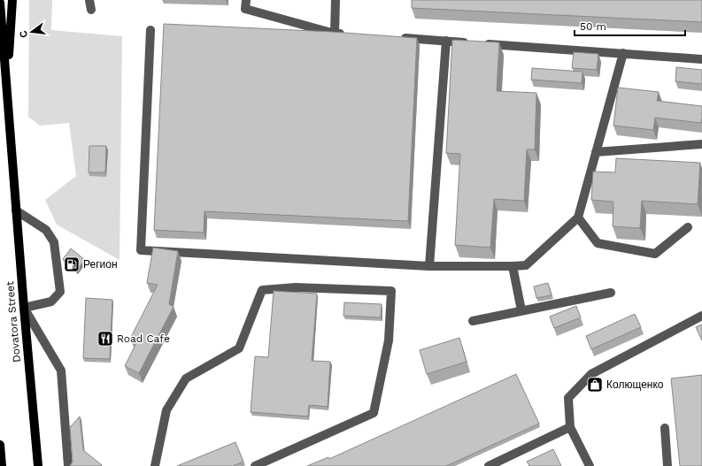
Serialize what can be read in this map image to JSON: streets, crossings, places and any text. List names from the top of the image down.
{
  "streets": {
    "main road": ["Dovatora Street"]
  },
  "places": {
    "fuel station": ["Регион"],
    "restaurant": ["Road Cafe"],
    "shop": ["Колющенко"]
  },
  "scale_bar": "50 m",
  "north": "left"
}
